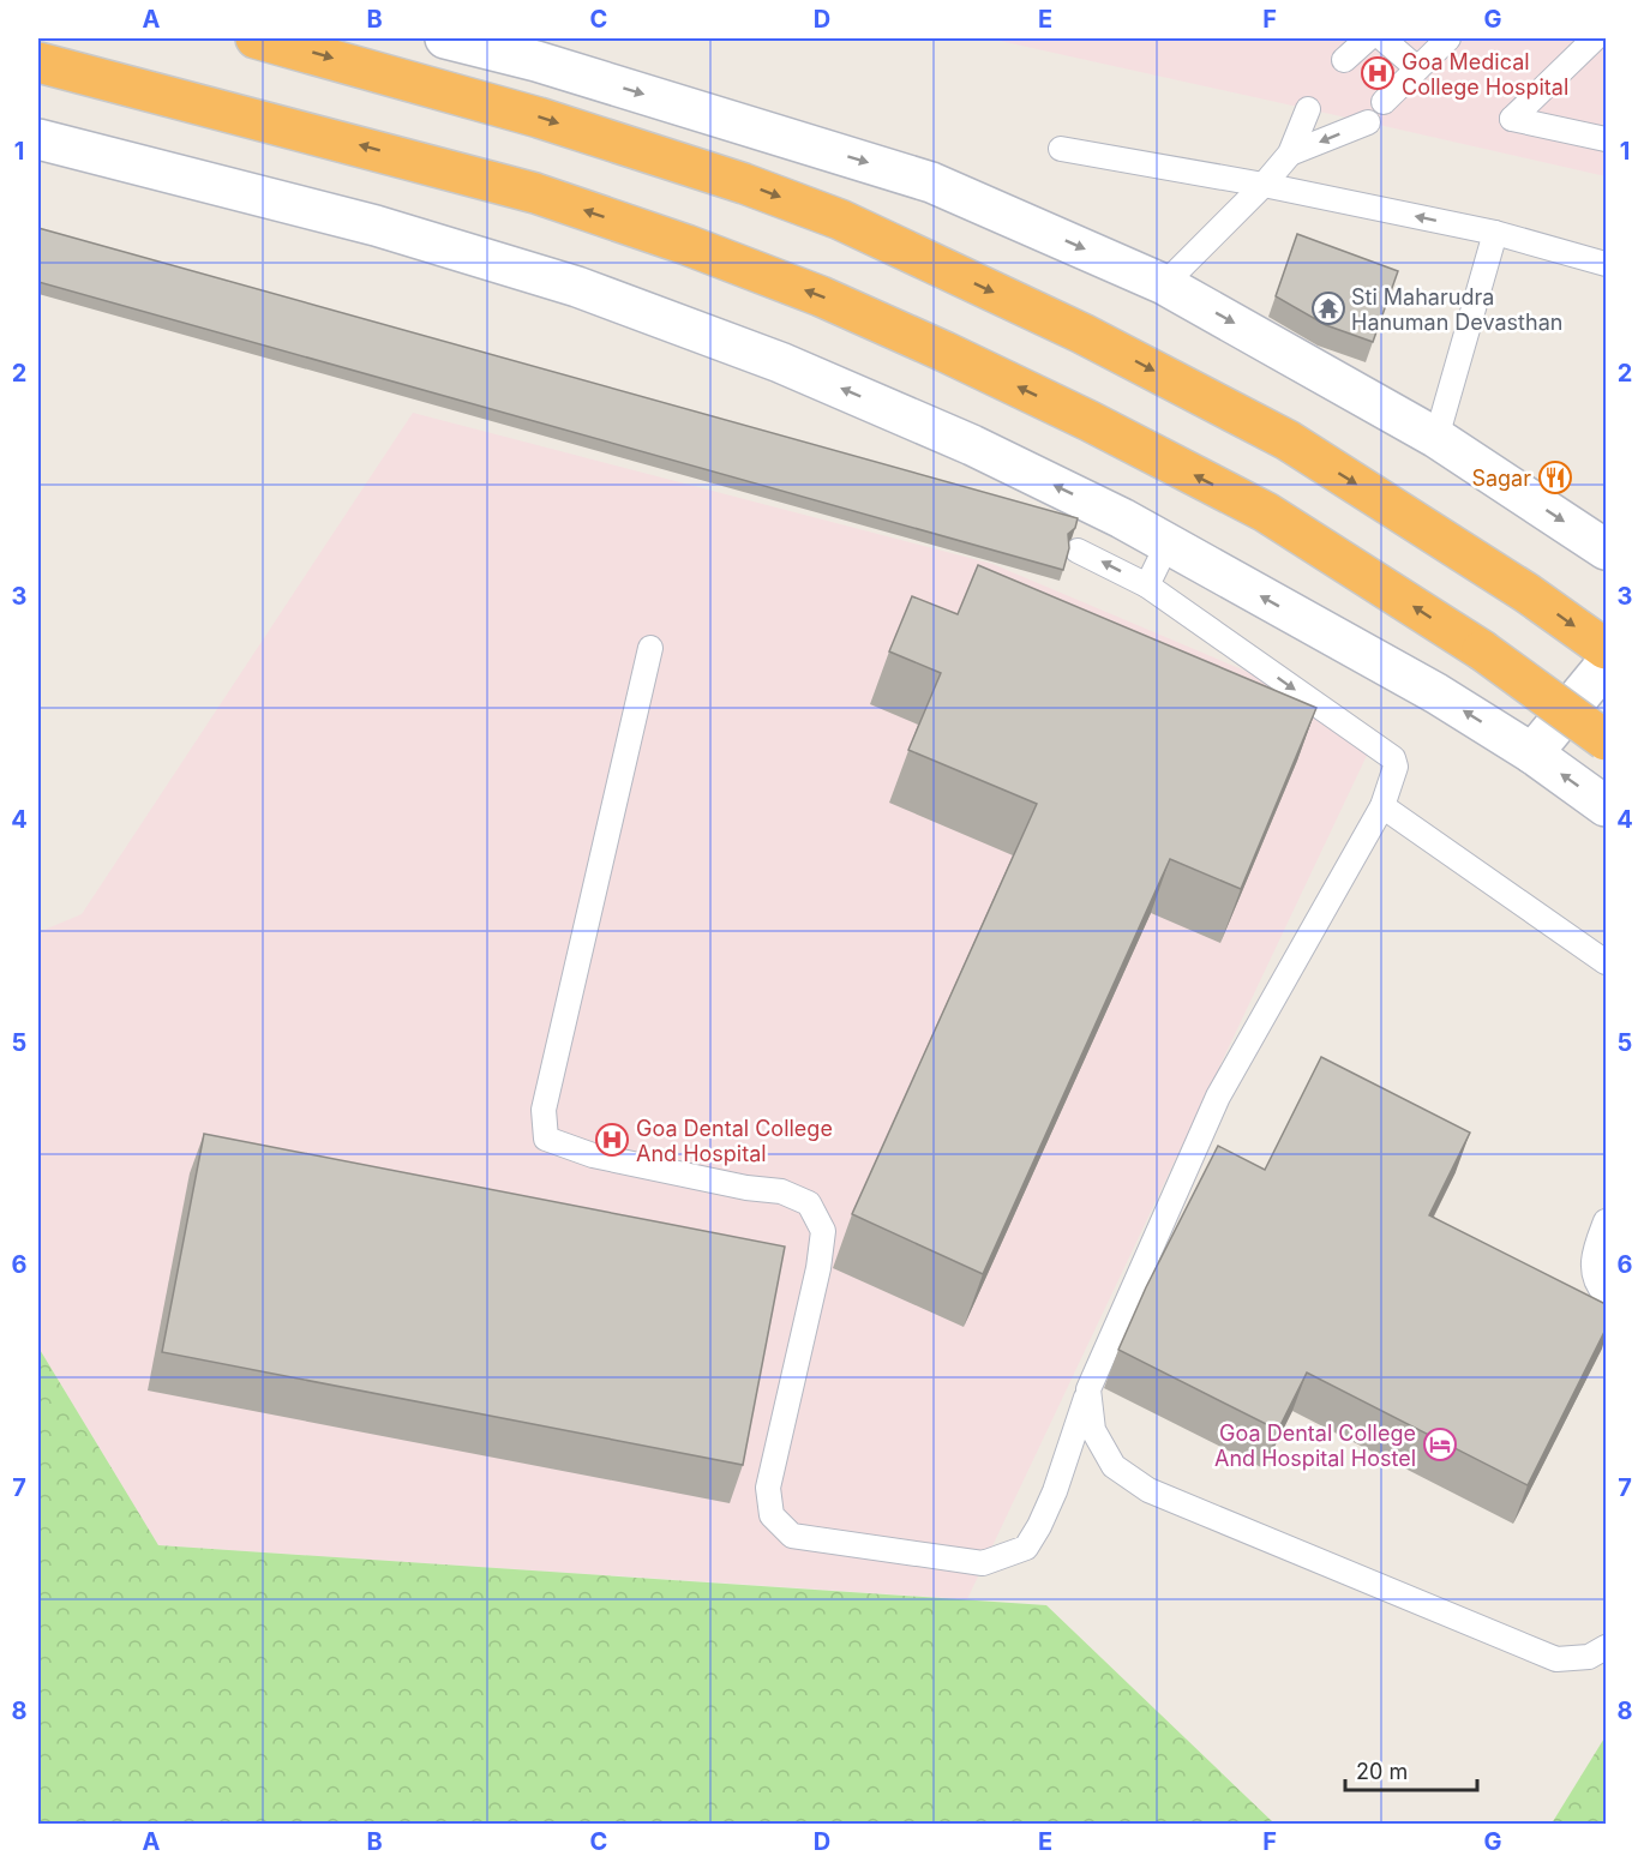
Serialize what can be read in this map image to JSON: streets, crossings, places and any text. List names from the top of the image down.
{
  "places": {
    "hospital": ["Goa Medical College Hospital", "Goa Dental College And Hospital"],
    "temple": ["Sti Maharudra Hanuman Devasthan"],
    "restaurant": ["Sagar"],
    "hotel": ["Goa Dental College And Hospital Hostel"]
  },
  "scale_bar": "20 m",
  "grid": {
    "columns": [
      "A",
      "B",
      "C",
      "D",
      "E",
      "F",
      "G"
    ],
    "rows": [
      "1",
      "2",
      "3",
      "4",
      "5",
      "6",
      "7",
      "8"
    ]
  }
}
